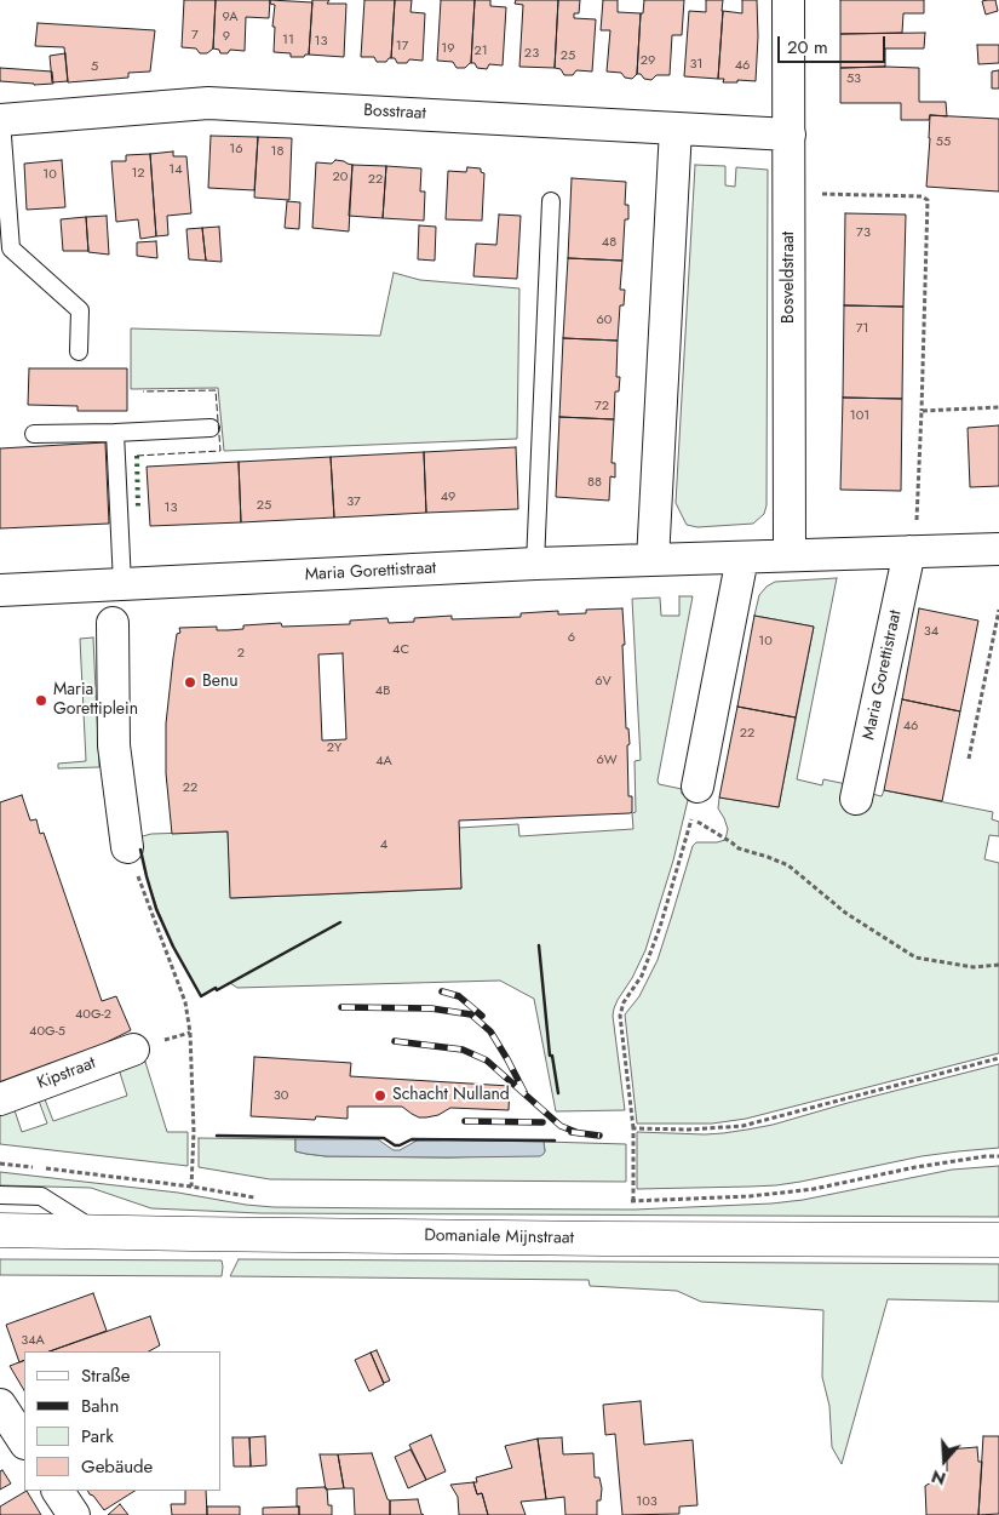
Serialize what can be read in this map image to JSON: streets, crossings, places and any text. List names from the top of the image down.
{
  "streets": {
    "main road": ["Domaniale Mijnstraat"],
    "street": [
      "Bosstraat",
      "Bosveldstraat",
      "Maria Gorettistraat",
      "Kipstraat"
    ]
  },
  "crossings": [
    ["Bosstraat", "Bosveldstraat"],
    ["Bosveldstraat", "Maria Gorettistraat"]
  ],
  "places": ["Benu", "Maria Gorettiplein", "Schacht Nulland"],
  "house_numbers": [
    "9A",
    "7",
    "9",
    "11",
    "13",
    "17",
    "19",
    "21",
    "23",
    "25",
    "29",
    "31",
    "46",
    "5",
    "53",
    "55",
    "16",
    "18",
    "14",
    "12",
    "10",
    "20",
    "22",
    "73",
    "48",
    "60",
    "71",
    "72",
    "101",
    "88",
    "49",
    "37",
    "25",
    "13",
    "34",
    "6",
    "10",
    "4C",
    "2",
    "6V",
    "4B",
    "46",
    "22",
    "2Y",
    "6W",
    "4A",
    "22",
    "4",
    "40G-2",
    "40G-5",
    "30",
    "34A",
    "103"
  ],
  "legend": [
    "Straße",
    "Bahn",
    "Park",
    "Gebäude"
  ],
  "scale_bar": "20 m",
  "north": "bottom"
}
